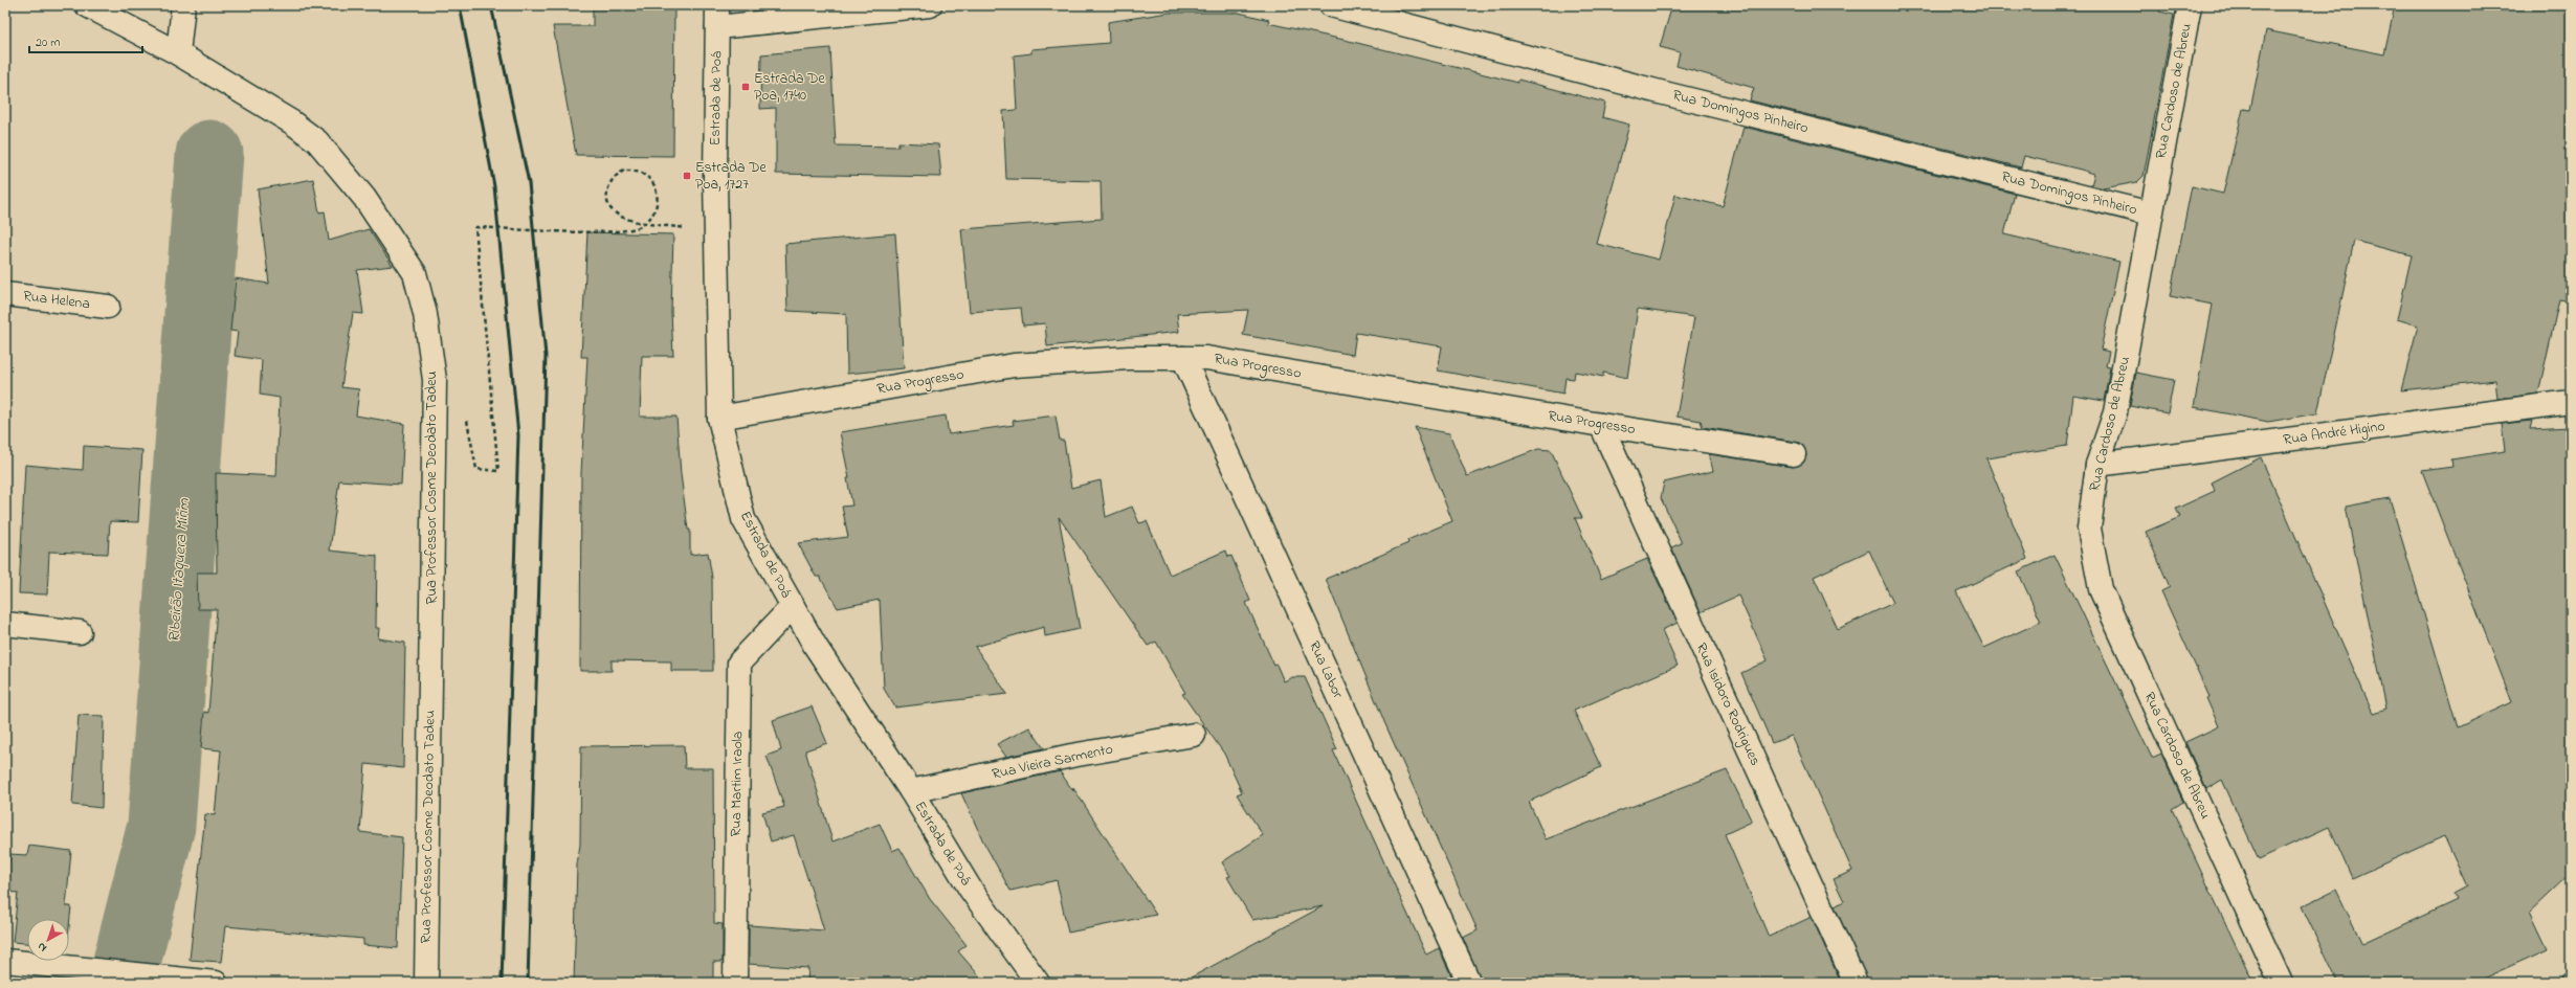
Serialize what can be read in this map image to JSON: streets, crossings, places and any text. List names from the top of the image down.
{
  "streets": {
    "street": [
      "Rua Cardoso de Abreu",
      "Estrada de Poá",
      "Rua Domingos Pinheiro",
      "Rua Helena",
      "Rua Progresso",
      "Rua André Higino",
      "Rua Professor Cosme Deodato Tadeu",
      "Rua Labor",
      "Rua Isidoro Rodrigues",
      "Rua Vieira Sarmento",
      "Rua Martim Iraola"
    ]
  },
  "crossings": [
    ["Rua Cardoso de Abreu", "Rua Domingos Pinheiro"],
    ["Rua Cardoso de Abreu", "Rua André Higino"],
    ["Estrada de Poá", "Rua Progresso"],
    ["Estrada de Poá", "Rua Vieira Sarmento"],
    ["Estrada de Poá", "Rua Martim Iraola"],
    ["Rua Progresso", "Rua Labor"],
    ["Rua Progresso", "Rua Isidoro Rodrigues"]
  ],
  "water": ["Ribeirão Itaquera Mirim"],
  "places": {
    "transit": ["Estrada De Poa, 1740", "Estrada De Poa, 1727"]
  },
  "scale_bar": "20 m",
  "north": "bottom left"
}
